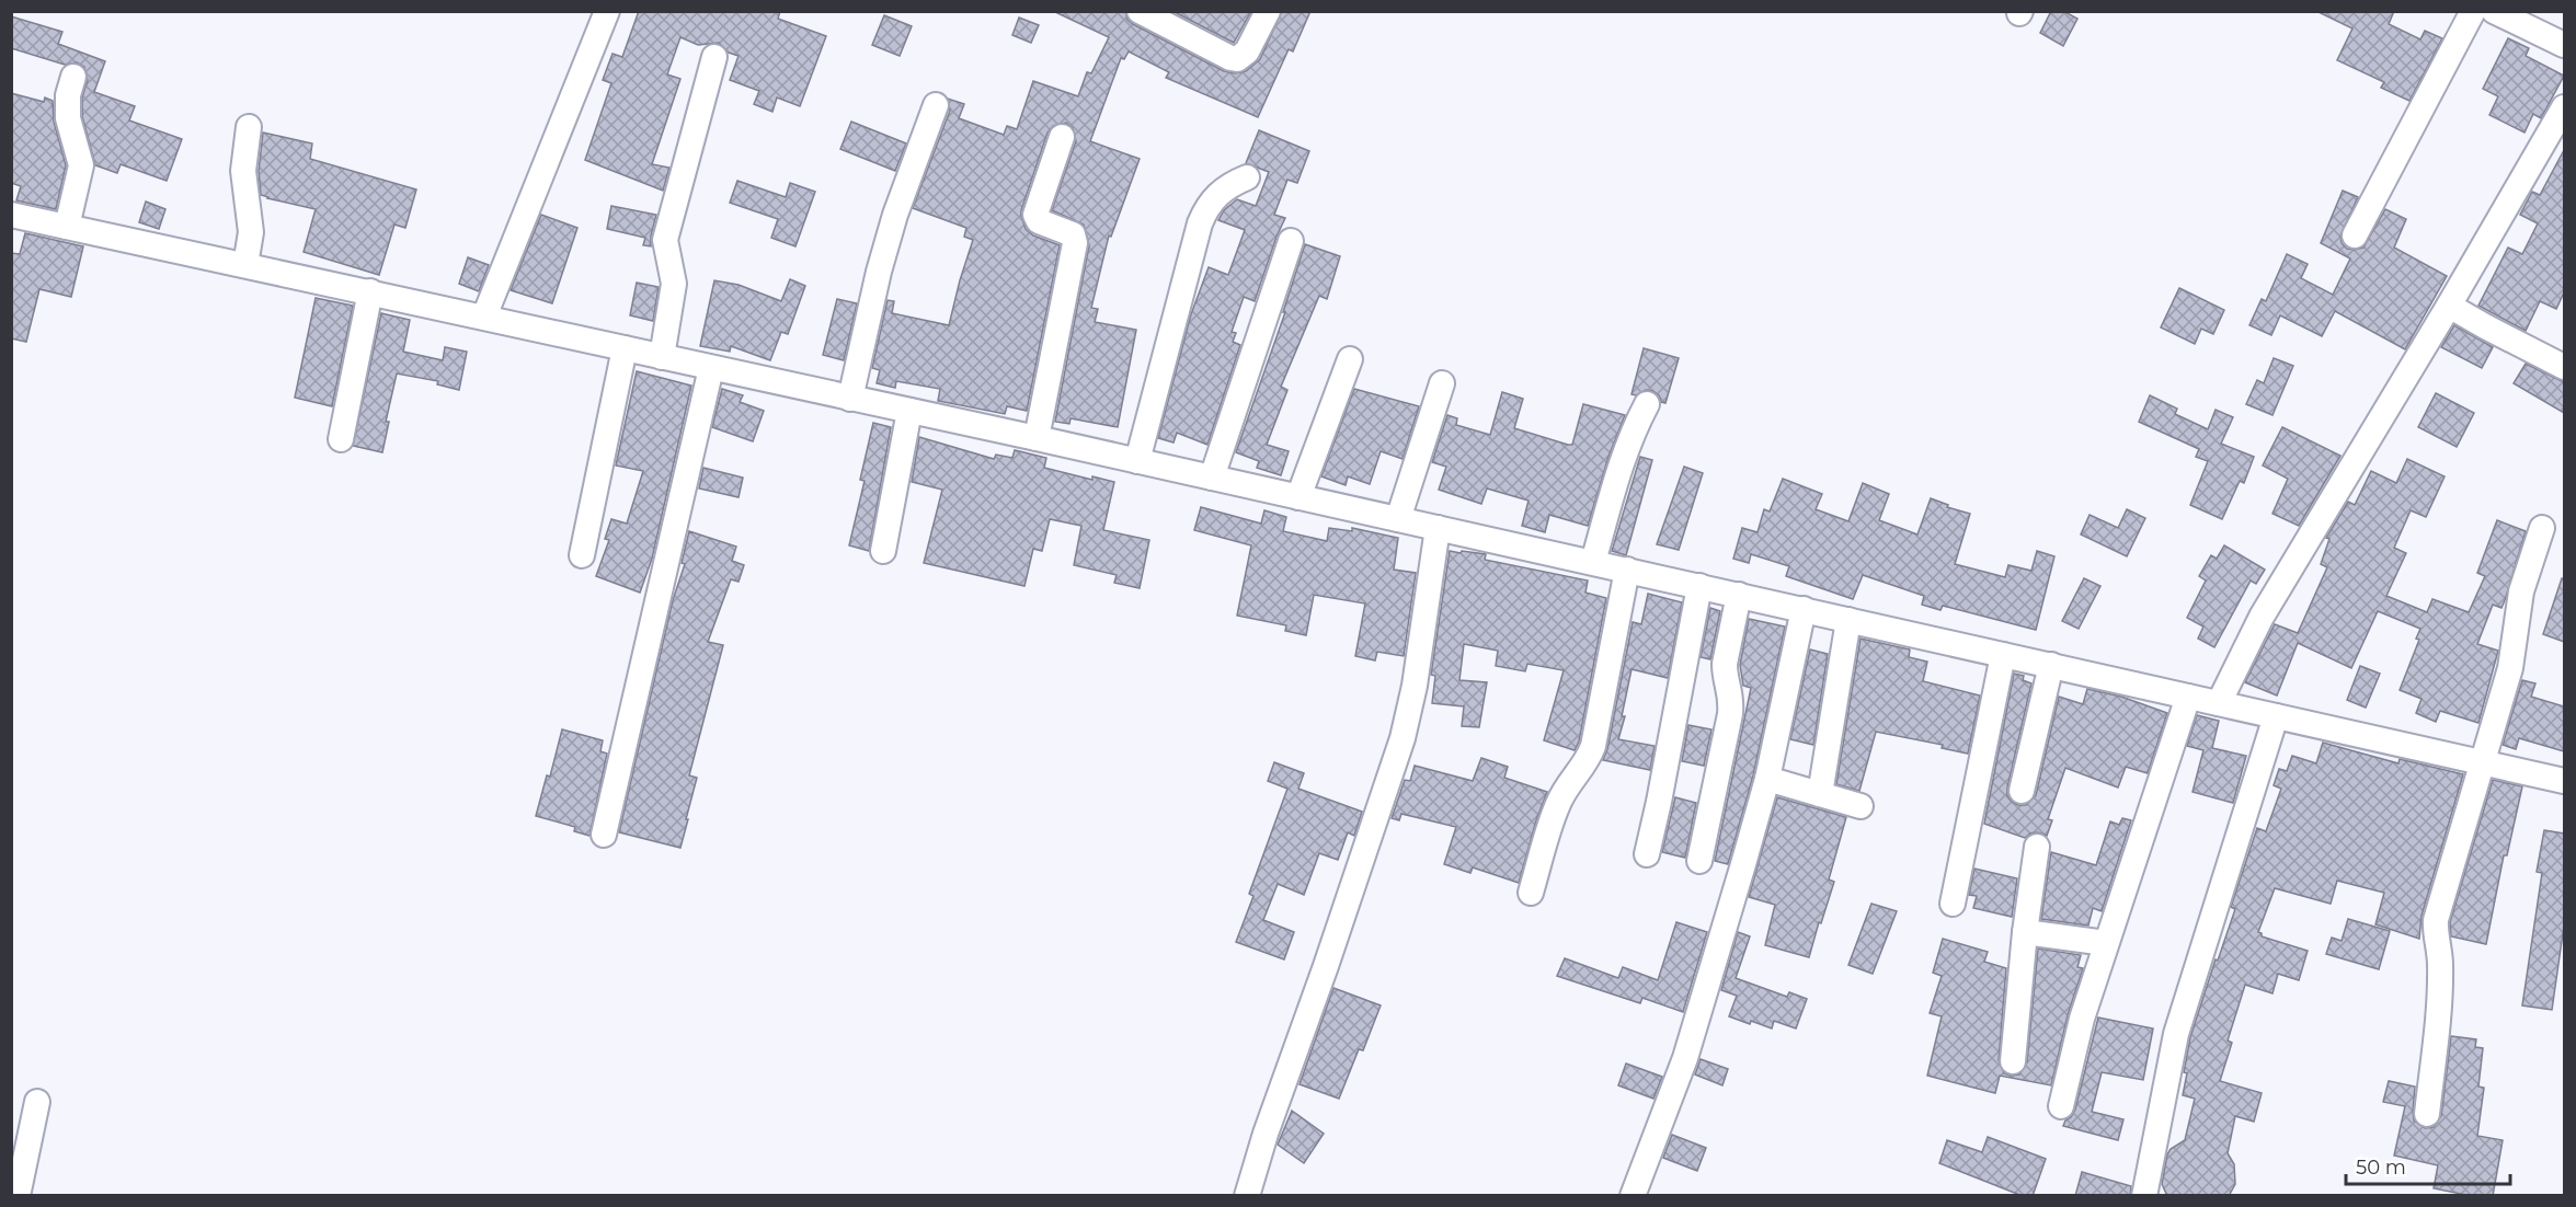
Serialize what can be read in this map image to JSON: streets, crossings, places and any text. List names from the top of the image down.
{
  "scale_bar": "50 m"
}
